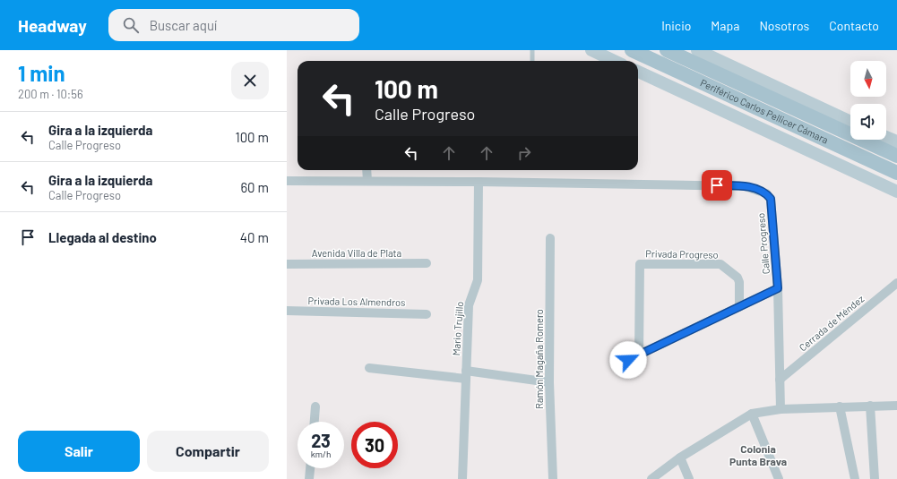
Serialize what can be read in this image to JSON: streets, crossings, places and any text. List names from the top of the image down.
{
  "streets": {
    "main road": ["Periférico Carlos Pellicer Cámara"],
    "street": [
      "Calle Progreso",
      "Avenida Villa de Plata",
      "Privada Progreso",
      "Privada Los Almendros",
      "Cerrada de Méndez",
      "Mario Trujillo",
      "Ramón Magaña Romero"
    ]
  },
  "crossings": [
    ["Calle Progreso", "Cerrada de Méndez"],
    ["Calle Progreso", "Mario Trujillo"]
  ],
  "districts": ["Colonia Punta Brava"],
  "north": "bottom",
  "page": {
    "header": "Headway",
    "search": "Buscar aquí",
    "nav": [
      "Inicio",
      "Mapa",
      "Nosotros",
      "Contacto"
    ],
    "heading": ["1 min", "200 m · 10:56"],
    "turn": ["100 m", "Calle Progreso"],
    "list": [
      {
        "name": "Gira a la izquierda",
        "note": "Calle Progreso",
        "value": "100 m"
      },
      {
        "name": "Gira a la izquierda",
        "note": "Calle Progreso",
        "value": "60 m"
      },
      {
        "name": "Llegada al destino",
        "value": "40 m"
      }
    ],
    "speed": "23 km/h",
    "limit": "30",
    "buttons": ["Salir", "Compartir"]
  }
}
